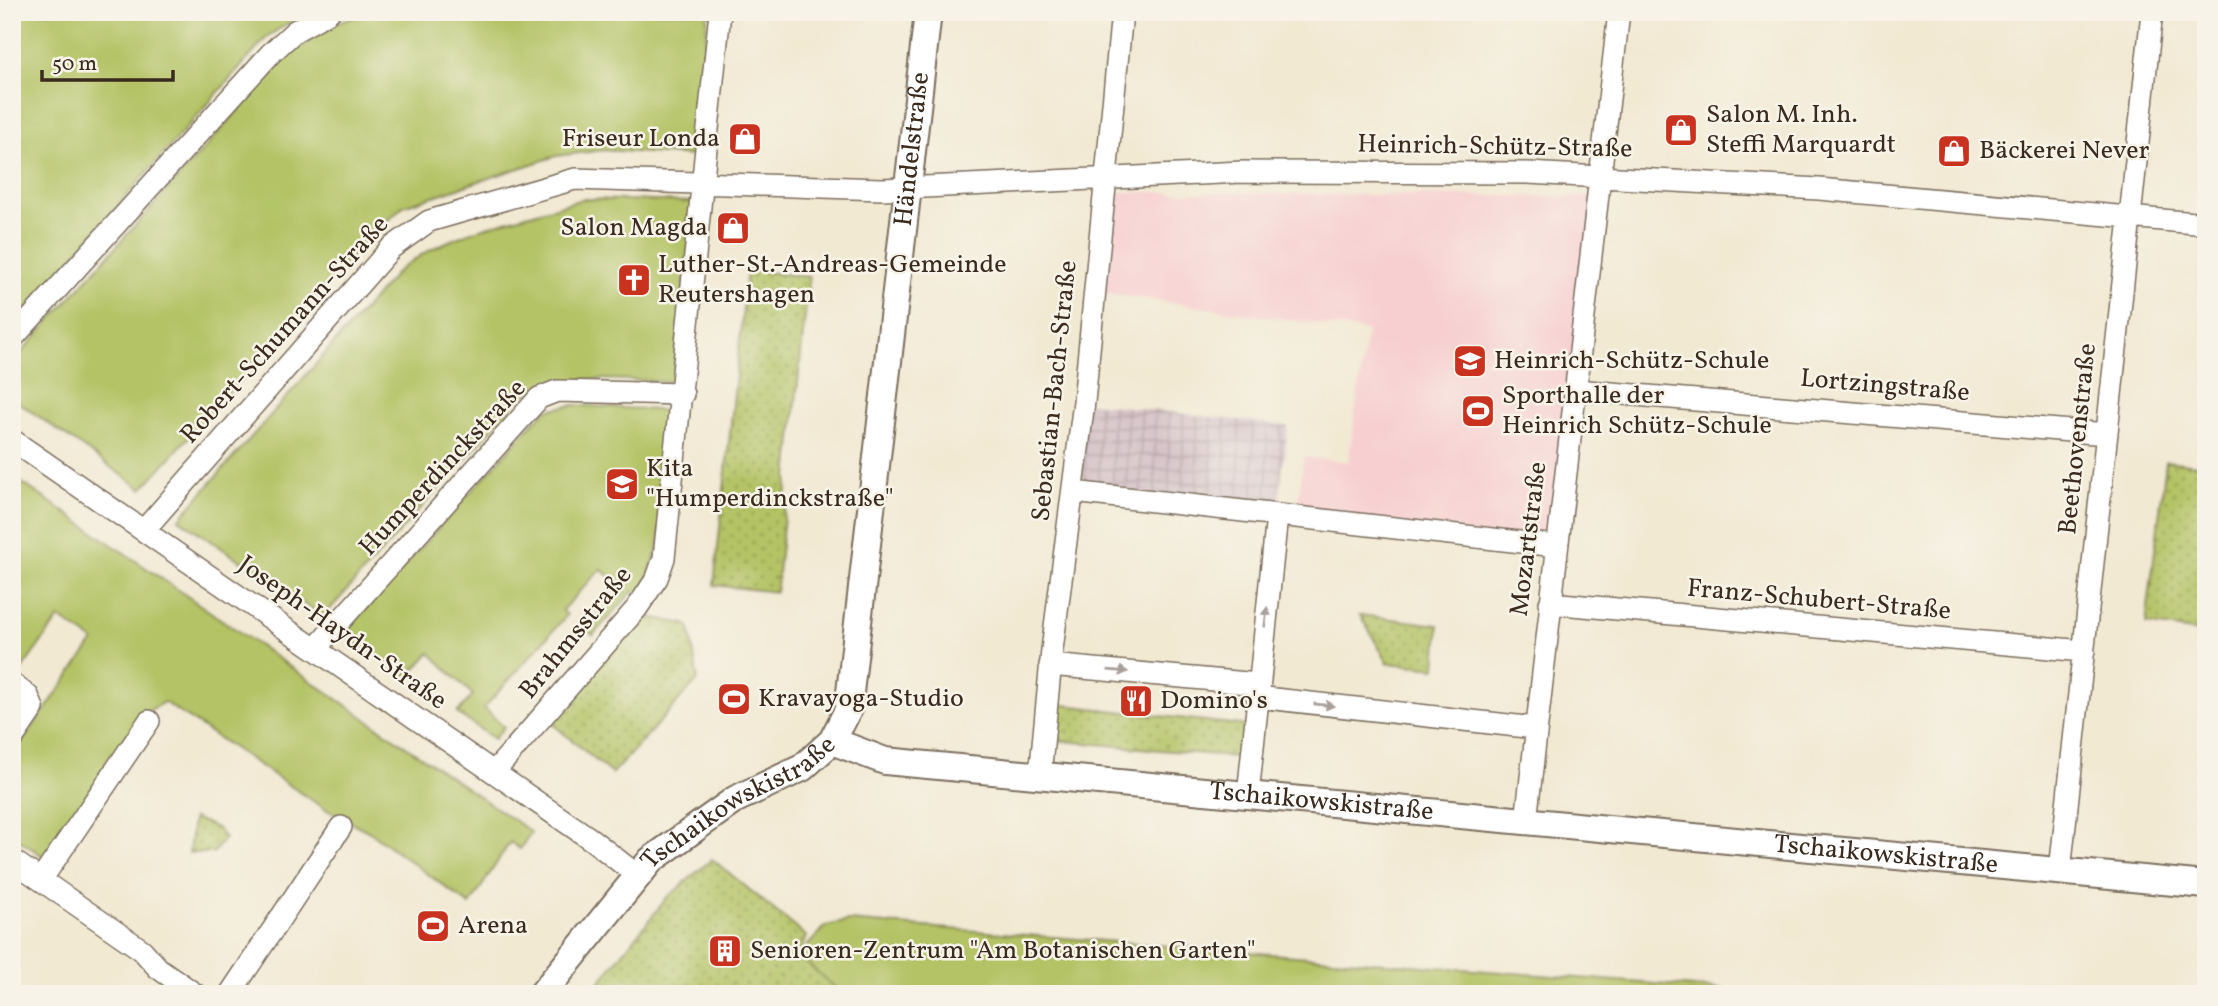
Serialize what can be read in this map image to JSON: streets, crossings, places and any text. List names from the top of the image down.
{
  "streets": {
    "street": [
      "Heinrich-Schütz-Straße",
      "Händelstraße",
      "Robert-Schumann-Straße",
      "Lortzingstraße",
      "Sebastian-Bach-Straße",
      "Beethovenstraße",
      "Humperdinckstraße",
      "Mozartstraße",
      "Franz-Schubert-Straße",
      "Joseph-Haydn-Straße",
      "Brahmsstraße",
      "Tschaikowskistraße"
    ]
  },
  "crossings": [
    ["Heinrich-Schütz-Straße", "Händelstraße"],
    ["Heinrich-Schütz-Straße", "Robert-Schumann-Straße"],
    ["Heinrich-Schütz-Straße", "Sebastian-Bach-Straße"],
    ["Heinrich-Schütz-Straße", "Beethovenstraße"],
    ["Heinrich-Schütz-Straße", "Mozartstraße"],
    ["Händelstraße", "Robert-Schumann-Straße"],
    ["Händelstraße", "Tschaikowskistraße"],
    ["Robert-Schumann-Straße", "Joseph-Haydn-Straße"],
    ["Robert-Schumann-Straße", "Brahmsstraße"],
    ["Lortzingstraße", "Beethovenstraße"],
    ["Lortzingstraße", "Mozartstraße"],
    ["Sebastian-Bach-Straße", "Tschaikowskistraße"],
    ["Beethovenstraße", "Franz-Schubert-Straße"],
    ["Beethovenstraße", "Tschaikowskistraße"],
    ["Humperdinckstraße", "Joseph-Haydn-Straße"],
    ["Humperdinckstraße", "Brahmsstraße"],
    ["Mozartstraße", "Franz-Schubert-Straße"],
    ["Mozartstraße", "Tschaikowskistraße"],
    ["Joseph-Haydn-Straße", "Brahmsstraße"],
    ["Joseph-Haydn-Straße", "Tschaikowskistraße"]
  ],
  "places": {
    "shop": [
      "Salon M. Inh. Steffi Marquardt",
      "Friseur Londa",
      "Bäckerei Never",
      "Salon Magda"
    ],
    "church": ["Luther-St.-Andreas-Gemeinde Reutershagen"],
    "school or university": ["Heinrich-Schütz-Schule", "Kita \"Humperdinckstraße\""],
    "sports": ["Sporthalle der Heinrich Schütz-Schule", "Kravayoga-Studio", "Arena"],
    "restaurant": ["Domino's"],
    "building": ["Senioren-Zentrum \"Am Botanischen Garten\""]
  },
  "scale_bar": "50 m"
}
